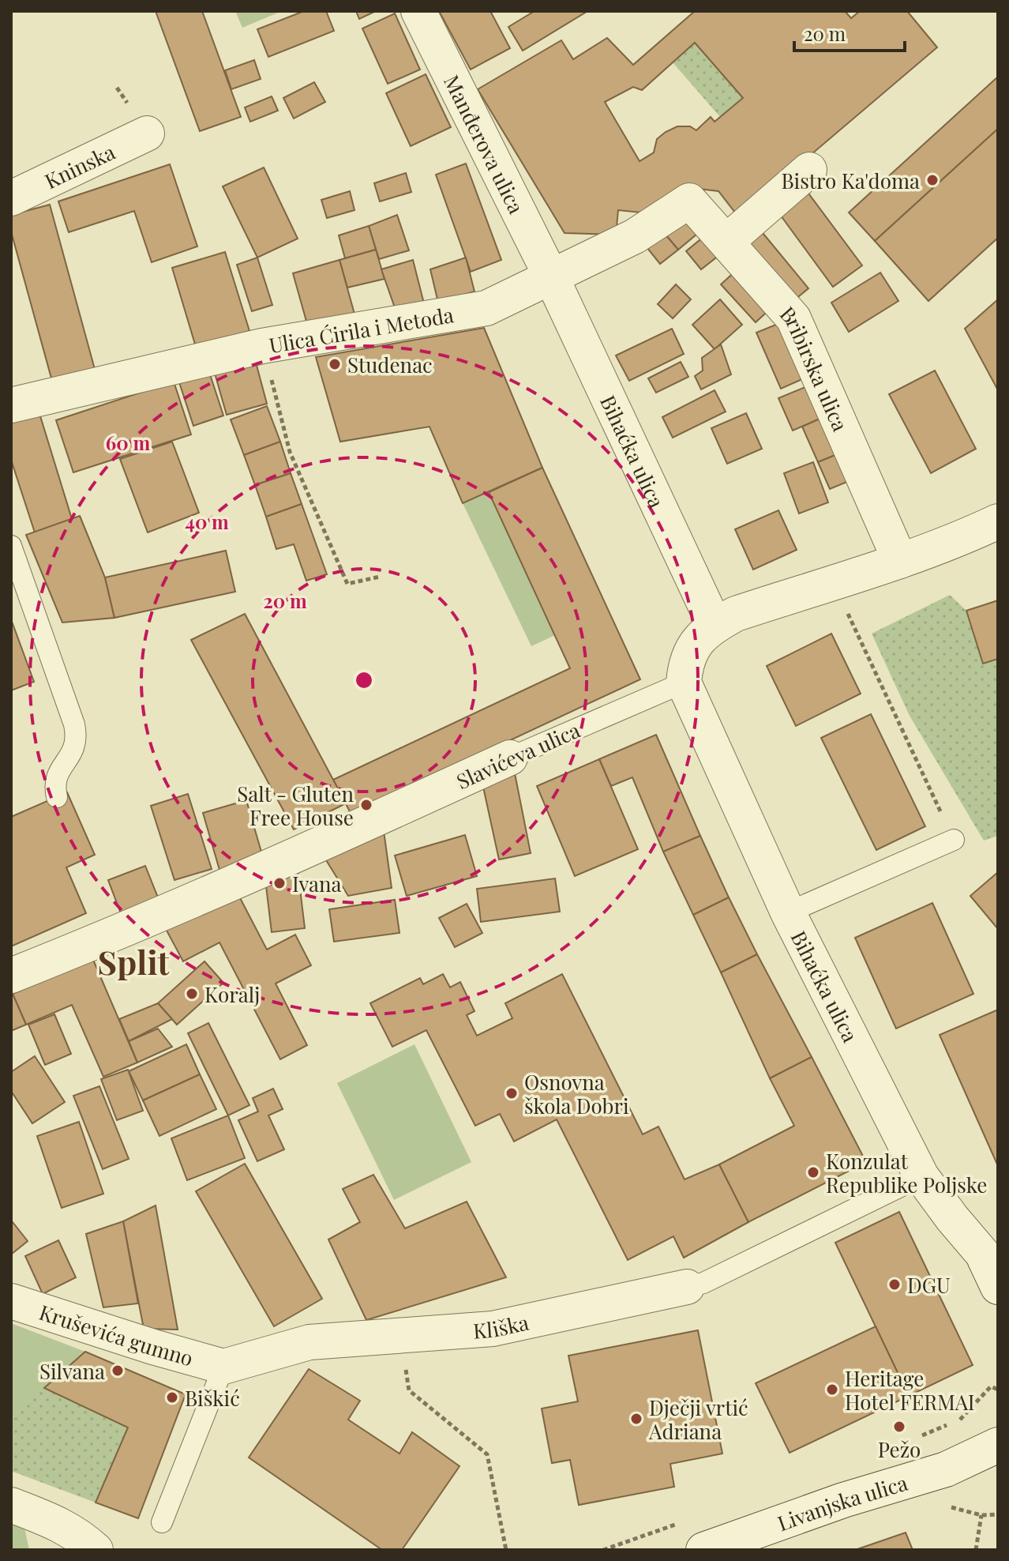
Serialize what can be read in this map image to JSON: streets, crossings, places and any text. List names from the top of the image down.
{
  "streets": {
    "street": [
      "Manđerova ulica",
      "Kninska",
      "Ulica Ćirila i Metoda",
      "Bribirska ulica",
      "Bihaćka ulica",
      "Slavićeva ulica",
      "Kliška",
      "Kruševića gumno",
      "Livanjska ulica"
    ]
  },
  "crossings": [
    ["Manđerova ulica", "Ulica Ćirila i Metoda"],
    ["Manđerova ulica", "Bihaćka ulica"],
    ["Ulica Ćirila i Metoda", "Bribirska ulica"],
    ["Ulica Ćirila i Metoda", "Bihaćka ulica"],
    ["Bihaćka ulica", "Slavićeva ulica"],
    ["Bihaćka ulica", "Kliška"],
    ["Kliška", "Kruševića gumno"]
  ],
  "districts": ["Split"],
  "places": [
    "Bistro Ka'doma",
    "Studenac",
    "Salt - Gluten Free House",
    "Ivana",
    "Koralj",
    "Osnovna škola Dobri",
    "Konzulat Republike Poljske",
    "DGU",
    "Silvana",
    "Heritage Hotel FERMAI",
    "Biškić",
    "Dječji vrtić Adriana",
    "Pežo"
  ],
  "scale_bar": "20 m",
  "rings": ["60 m", "40 m", "20 m"]
}
